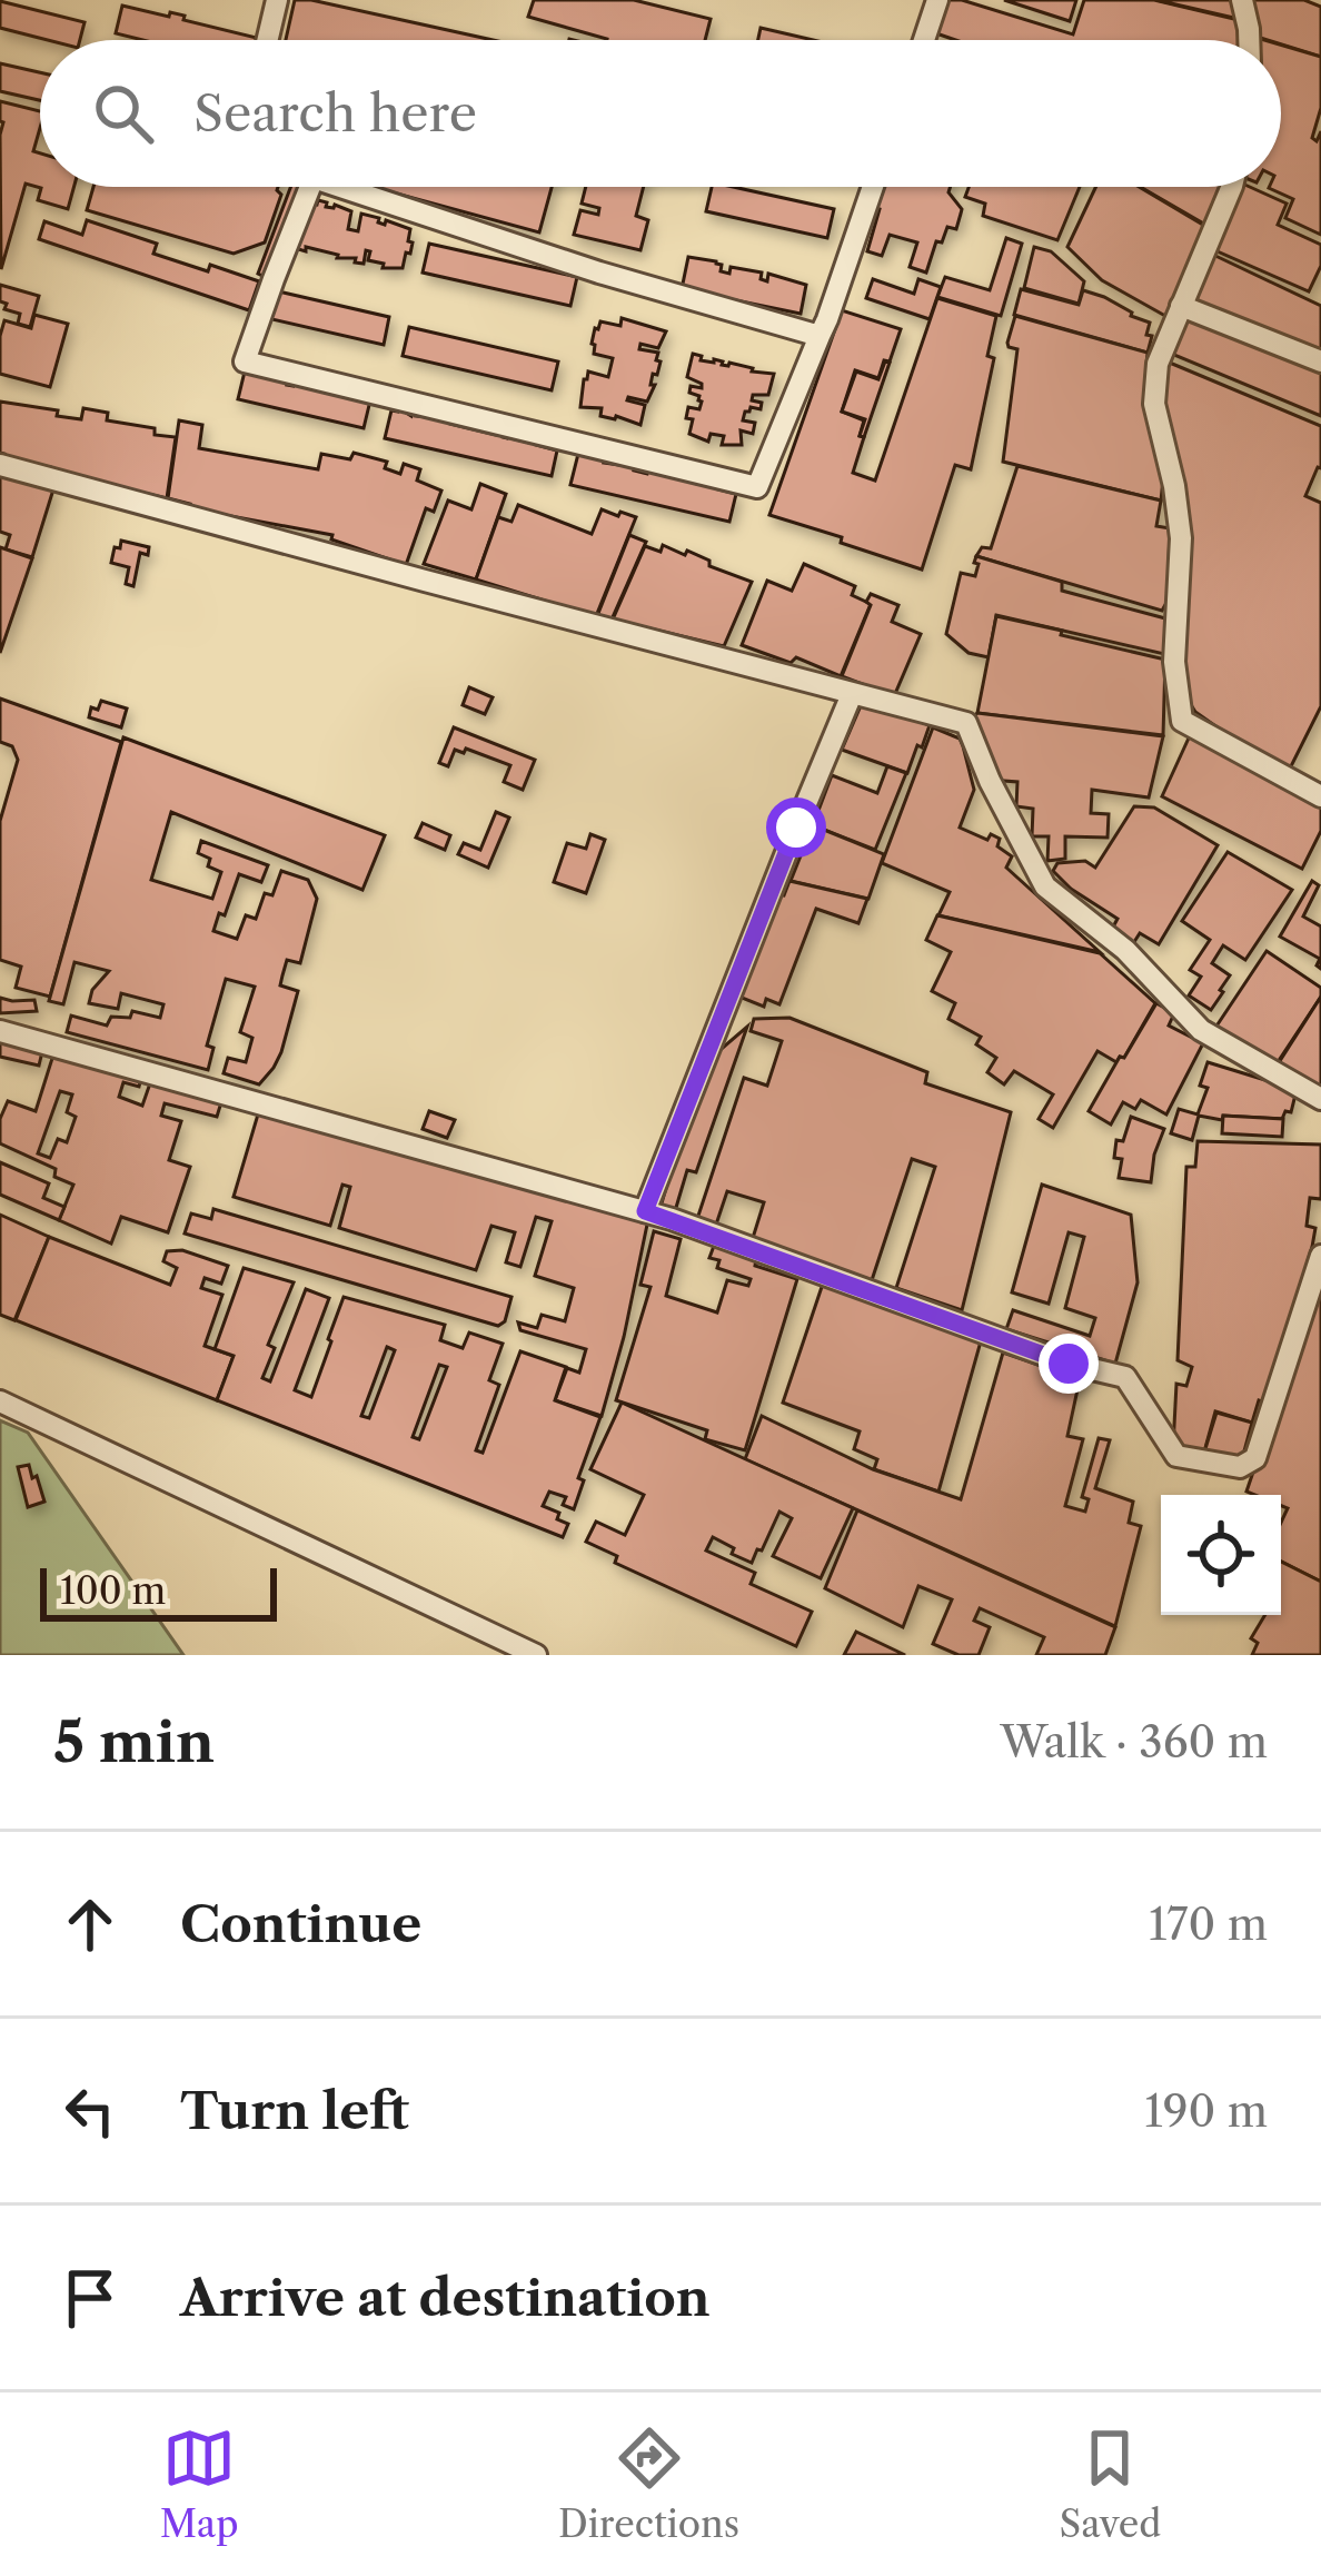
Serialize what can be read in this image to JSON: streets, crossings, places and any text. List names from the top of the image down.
{
  "scale_bar": "100 m",
  "page": {
    "search": "Search here",
    "scale": "100 m",
    "heading": ["5 min", "Walk · 360 m"],
    "list": [
      ["Continue", "170 m"],
      ["Turn left", "190 m"],
      "Arrive at destination"
    ],
    "nav": ["Map", "Directions", "Saved"]
  }
}
